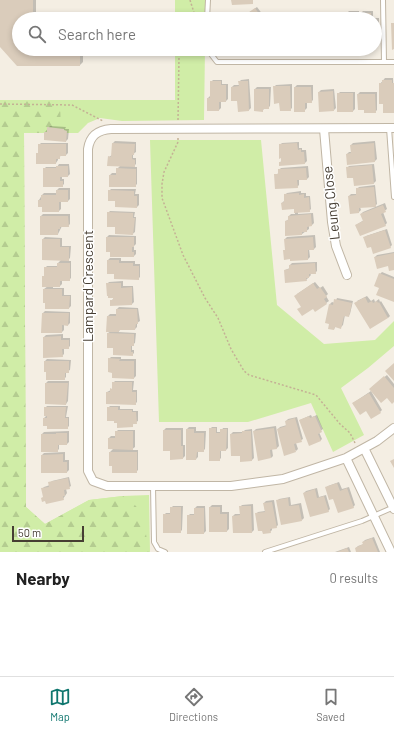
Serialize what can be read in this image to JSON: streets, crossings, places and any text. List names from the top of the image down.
{
  "streets": {
    "street": ["Leung Close", "Lampard Crescent"]
  },
  "crossings": [
    ["Leung Close", "Lampard Crescent"]
  ],
  "scale_bar": "50 m",
  "page": {
    "search": "Search here",
    "scale": "50 m",
    "heading": ["Nearby", "0 results"],
    "nav": ["Map", "Directions", "Saved"]
  }
}
